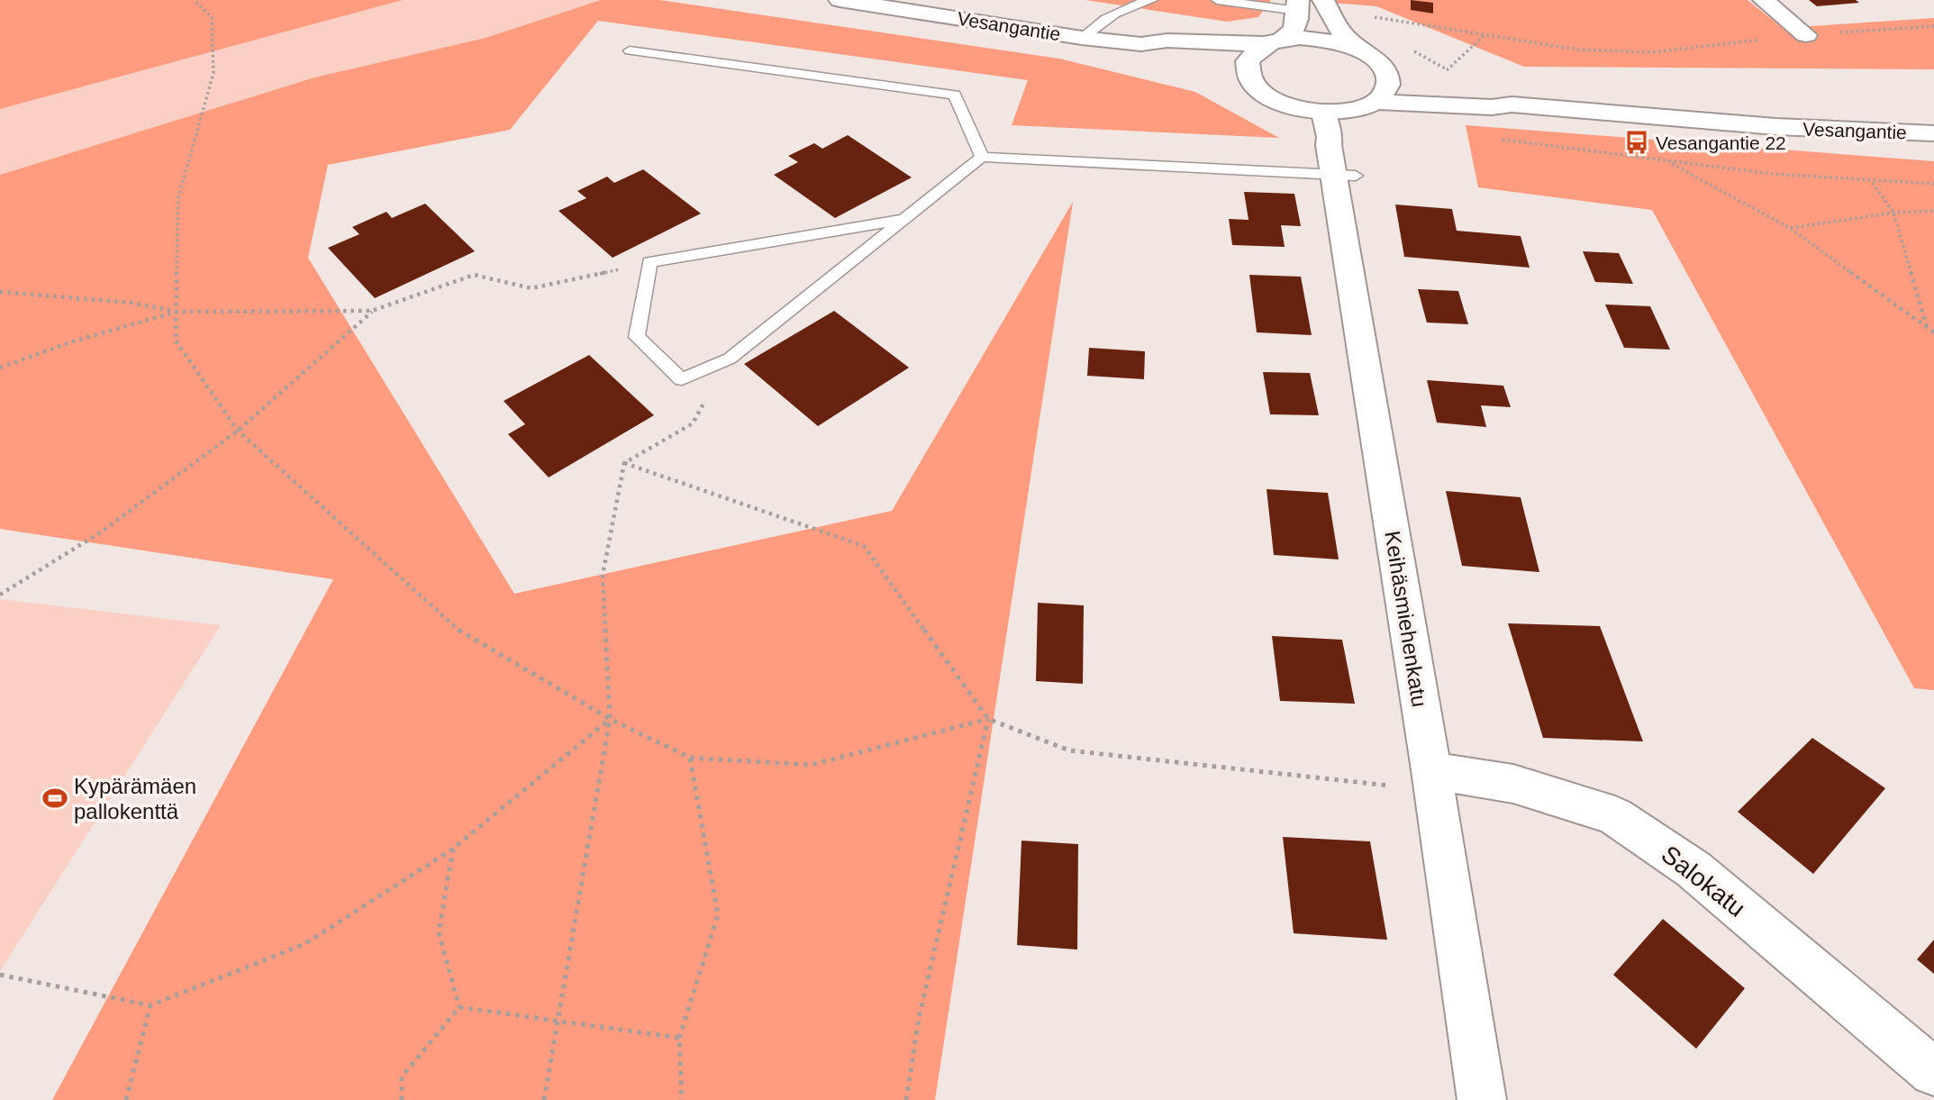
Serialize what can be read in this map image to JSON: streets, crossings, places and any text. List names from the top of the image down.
{
  "streets": {
    "street": ["Vesangantie", "Keihäsmiehenkatu", "Salokatu"]
  },
  "crossings": [
    ["Vesangantie", "Keihäsmiehenkatu"],
    ["Keihäsmiehenkatu", "Salokatu"]
  ],
  "places": {
    "bus stop": ["Vesangantie 22"],
    "sports": ["Kypärämäen pallokenttä"]
  }
}
